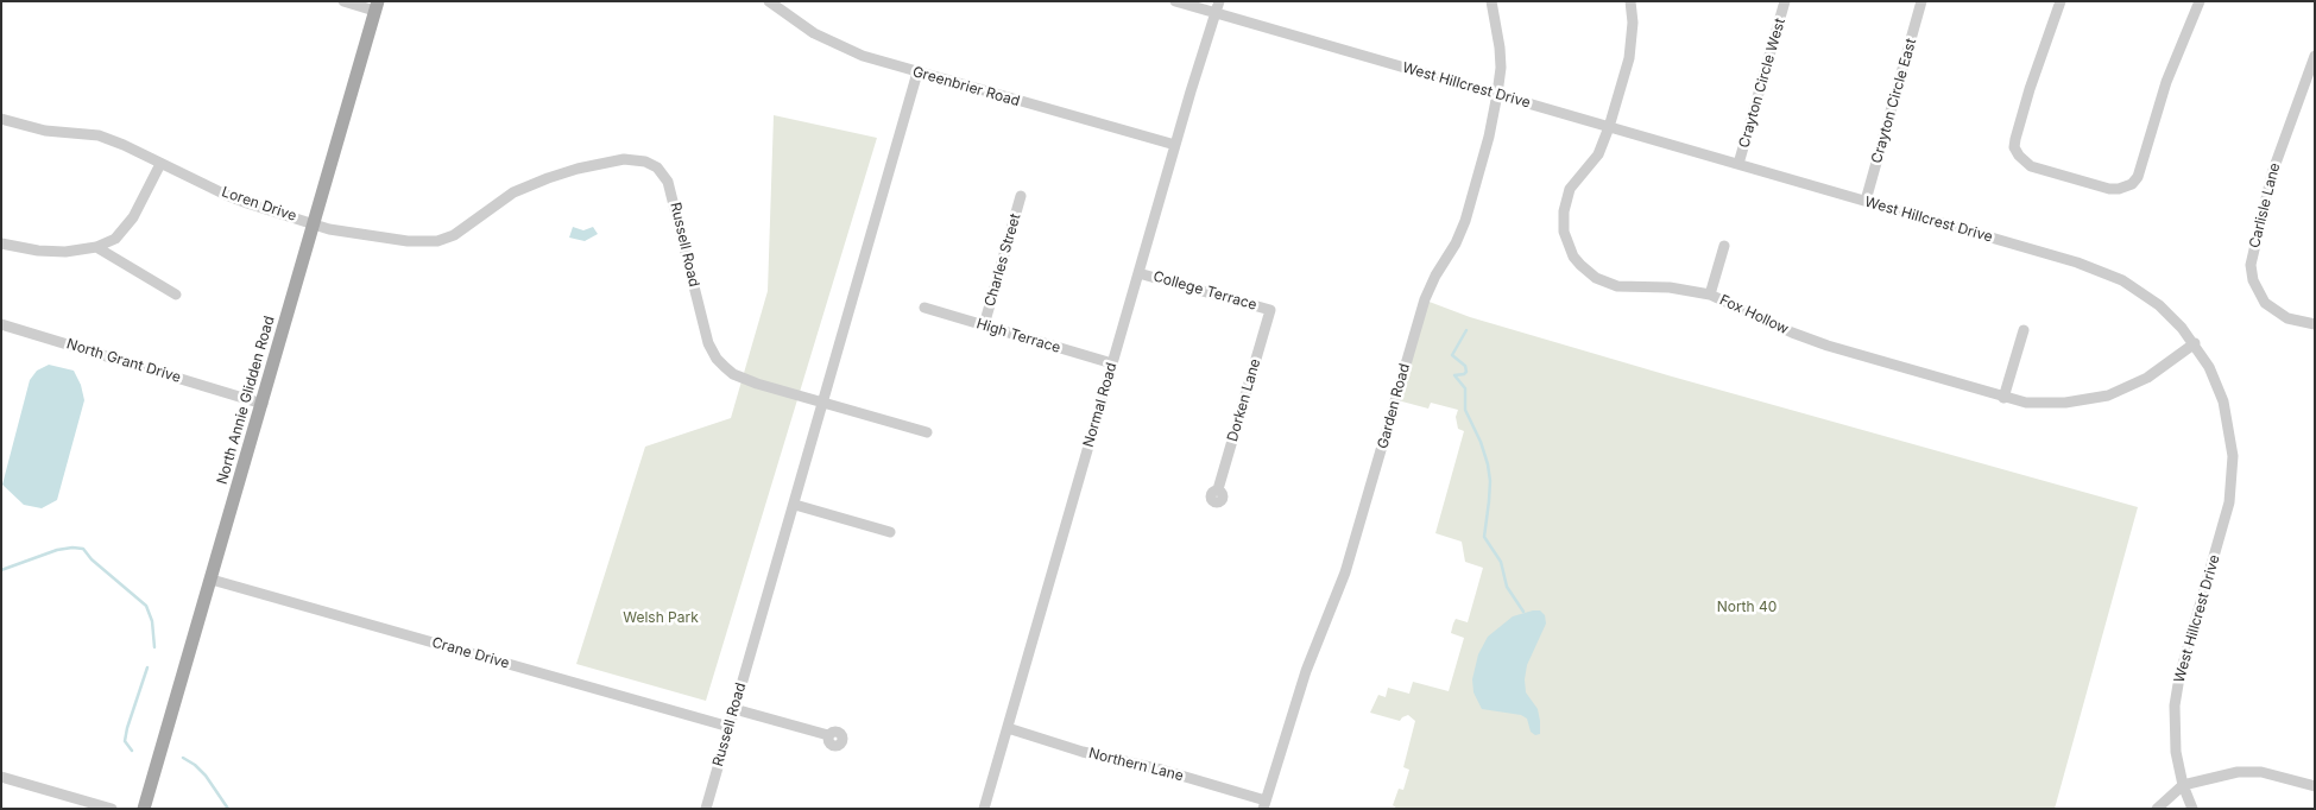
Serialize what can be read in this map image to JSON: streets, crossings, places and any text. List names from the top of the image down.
{
  "streets": {
    "main road": ["North Annie Glidden Road"],
    "street": [
      "Crayton Circle West",
      "West Hillcrest Drive",
      "Greenbrier Road",
      "Crayton Circle East",
      "Loren Drive",
      "Carlisle Lane",
      "Russell Road",
      "Charles Street",
      "College Terrace",
      "Fox Hollow",
      "High Terrace",
      "North Grant Drive",
      "Dorken Lane",
      "Normal Road",
      "Garden Road",
      "Crane Drive",
      "Northern Lane"
    ]
  },
  "crossings": [
    ["Crayton Circle West", "West Hillcrest Drive"],
    ["West Hillcrest Drive", "Crayton Circle East"],
    ["West Hillcrest Drive", "Fox Hollow"],
    ["West Hillcrest Drive", "Normal Road"],
    ["West Hillcrest Drive", "Garden Road"],
    ["Greenbrier Road", "Russell Road"],
    ["Greenbrier Road", "Normal Road"],
    ["Loren Drive", "Russell Road"],
    ["Loren Drive", "North Annie Glidden Road"],
    ["Russell Road", "Crane Drive"],
    ["Charles Street", "High Terrace"],
    ["College Terrace", "Dorken Lane"],
    ["College Terrace", "Normal Road"],
    ["High Terrace", "Normal Road"],
    ["North Grant Drive", "North Annie Glidden Road"],
    ["North Annie Glidden Road", "Crane Drive"],
    ["Normal Road", "Northern Lane"],
    ["Garden Road", "Northern Lane"]
  ],
  "parks": ["North 40", "Welsh Park"]
}
